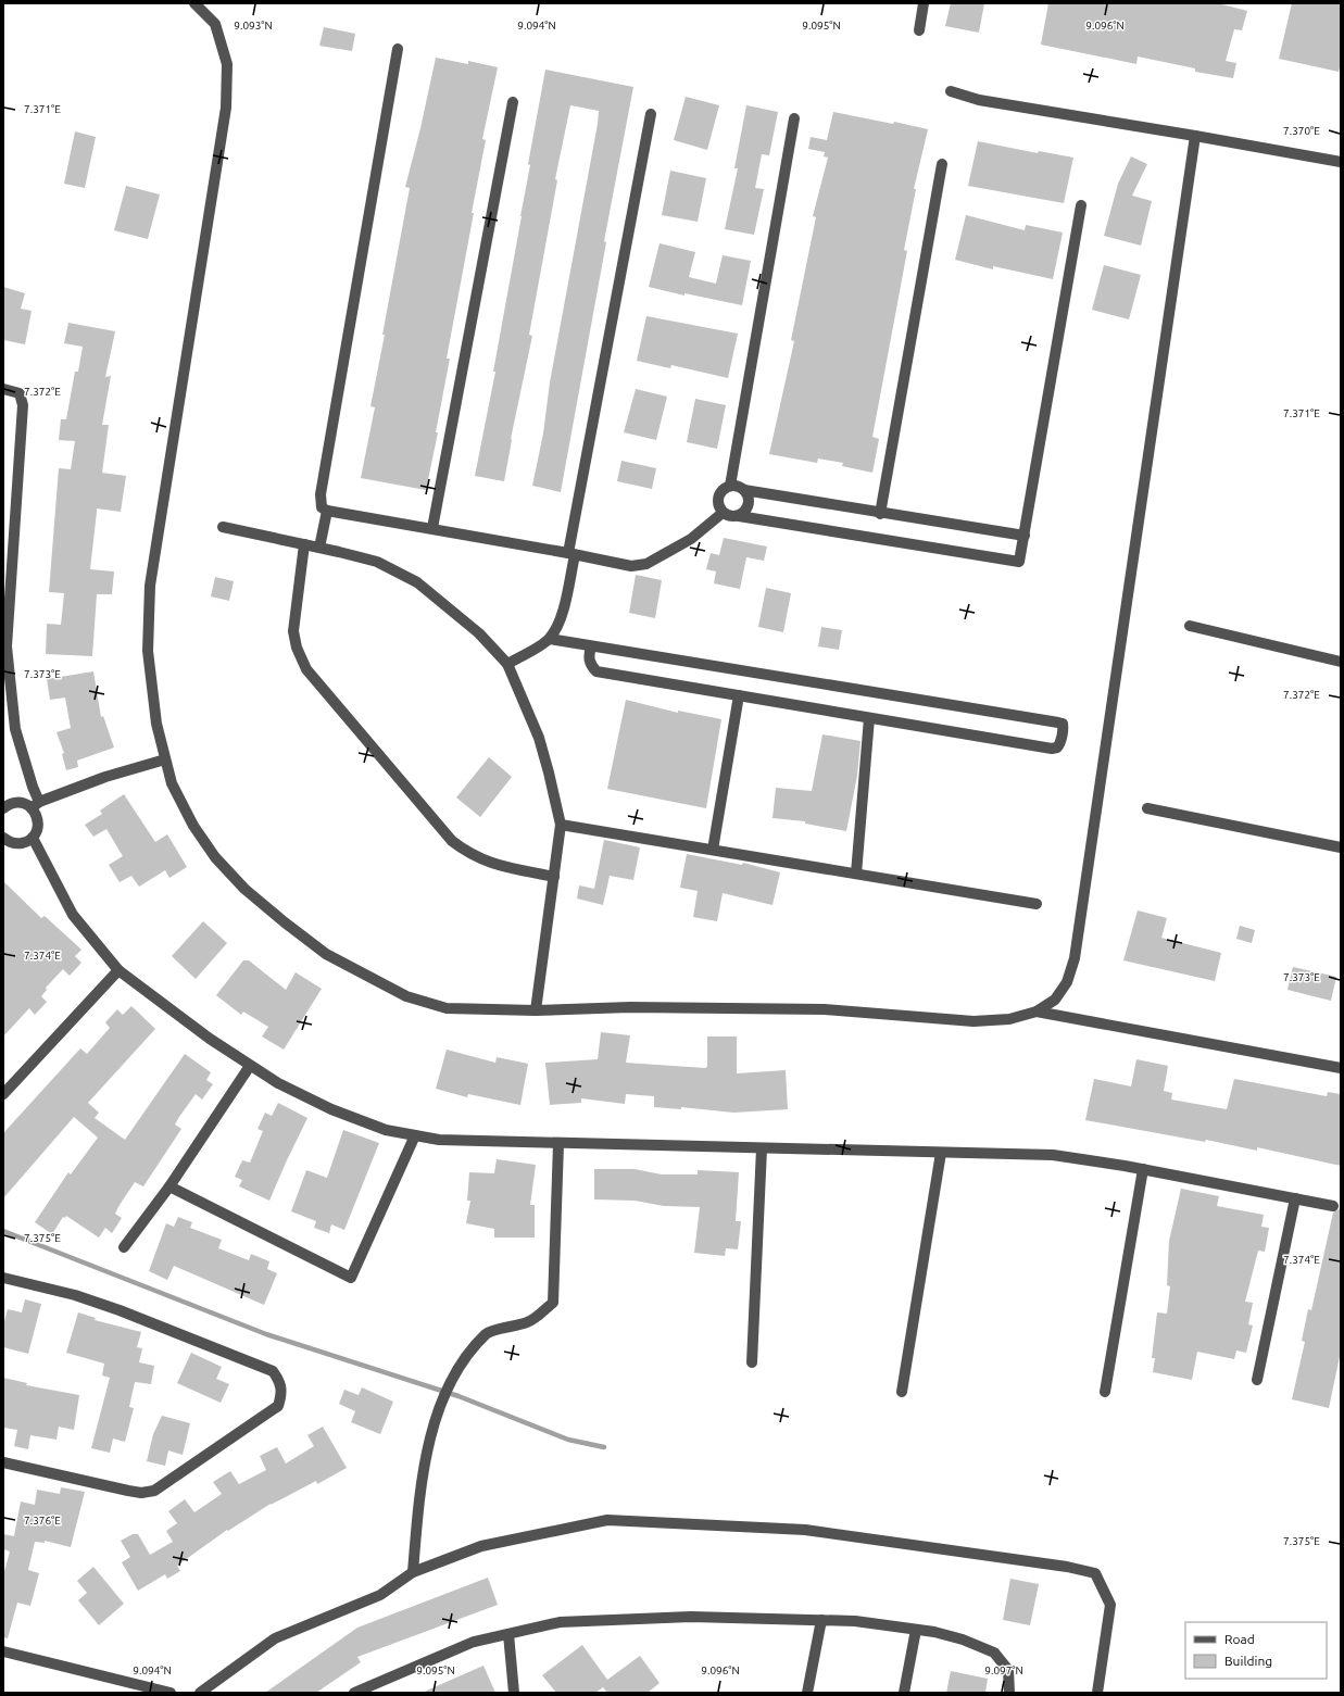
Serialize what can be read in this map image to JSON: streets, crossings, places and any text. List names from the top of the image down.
{
  "legend": ["Road", "Building"],
  "coordinates": [
    "9.093°N",
    "9.094°N",
    "9.095°N",
    "9.096°N",
    "7.371°E",
    "7.370°E",
    "7.372°E",
    "7.373°E",
    "7.374°E",
    "7.375°E",
    "7.376°E",
    "9.097°N"
  ]
}
